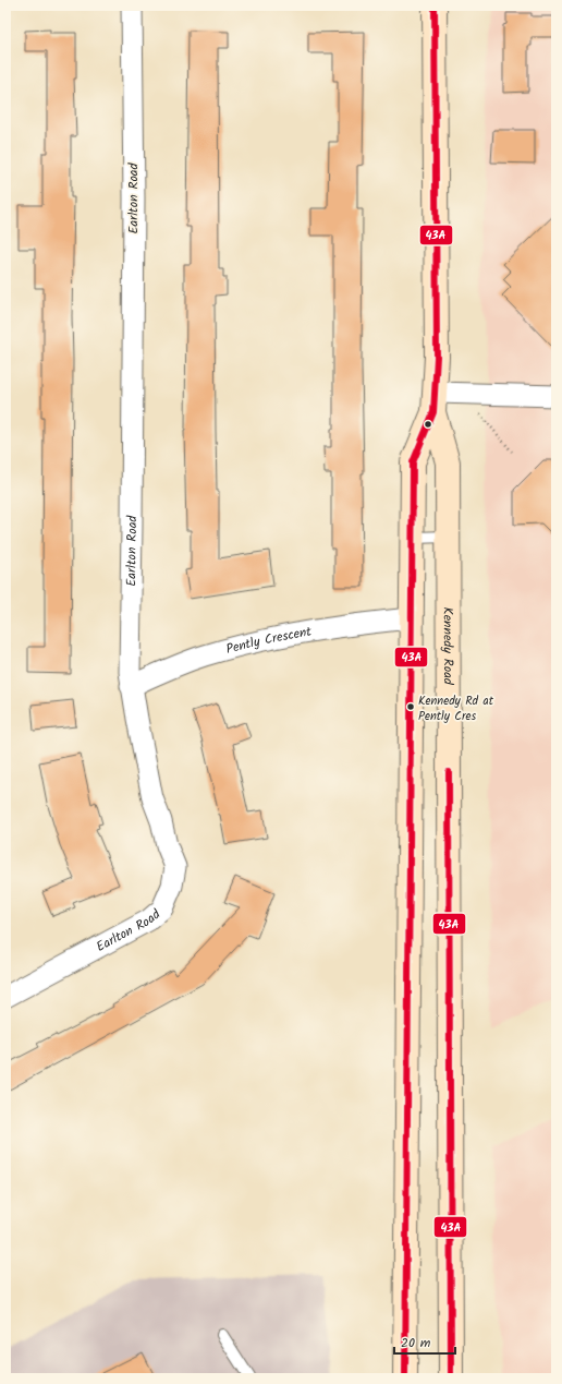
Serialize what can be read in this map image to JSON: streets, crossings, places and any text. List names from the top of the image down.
{
  "streets": {
    "main road": ["Kennedy Road"],
    "street": ["Earlton Road", "Pently Crescent"]
  },
  "crossings": [
    ["Earlton Road", "Pently Crescent"],
    ["Pently Crescent", "Kennedy Road"]
  ],
  "places": ["Kennedy Rd at Pently Cres"],
  "lines": ["transit line 43A"],
  "scale_bar": "20 m"
}
